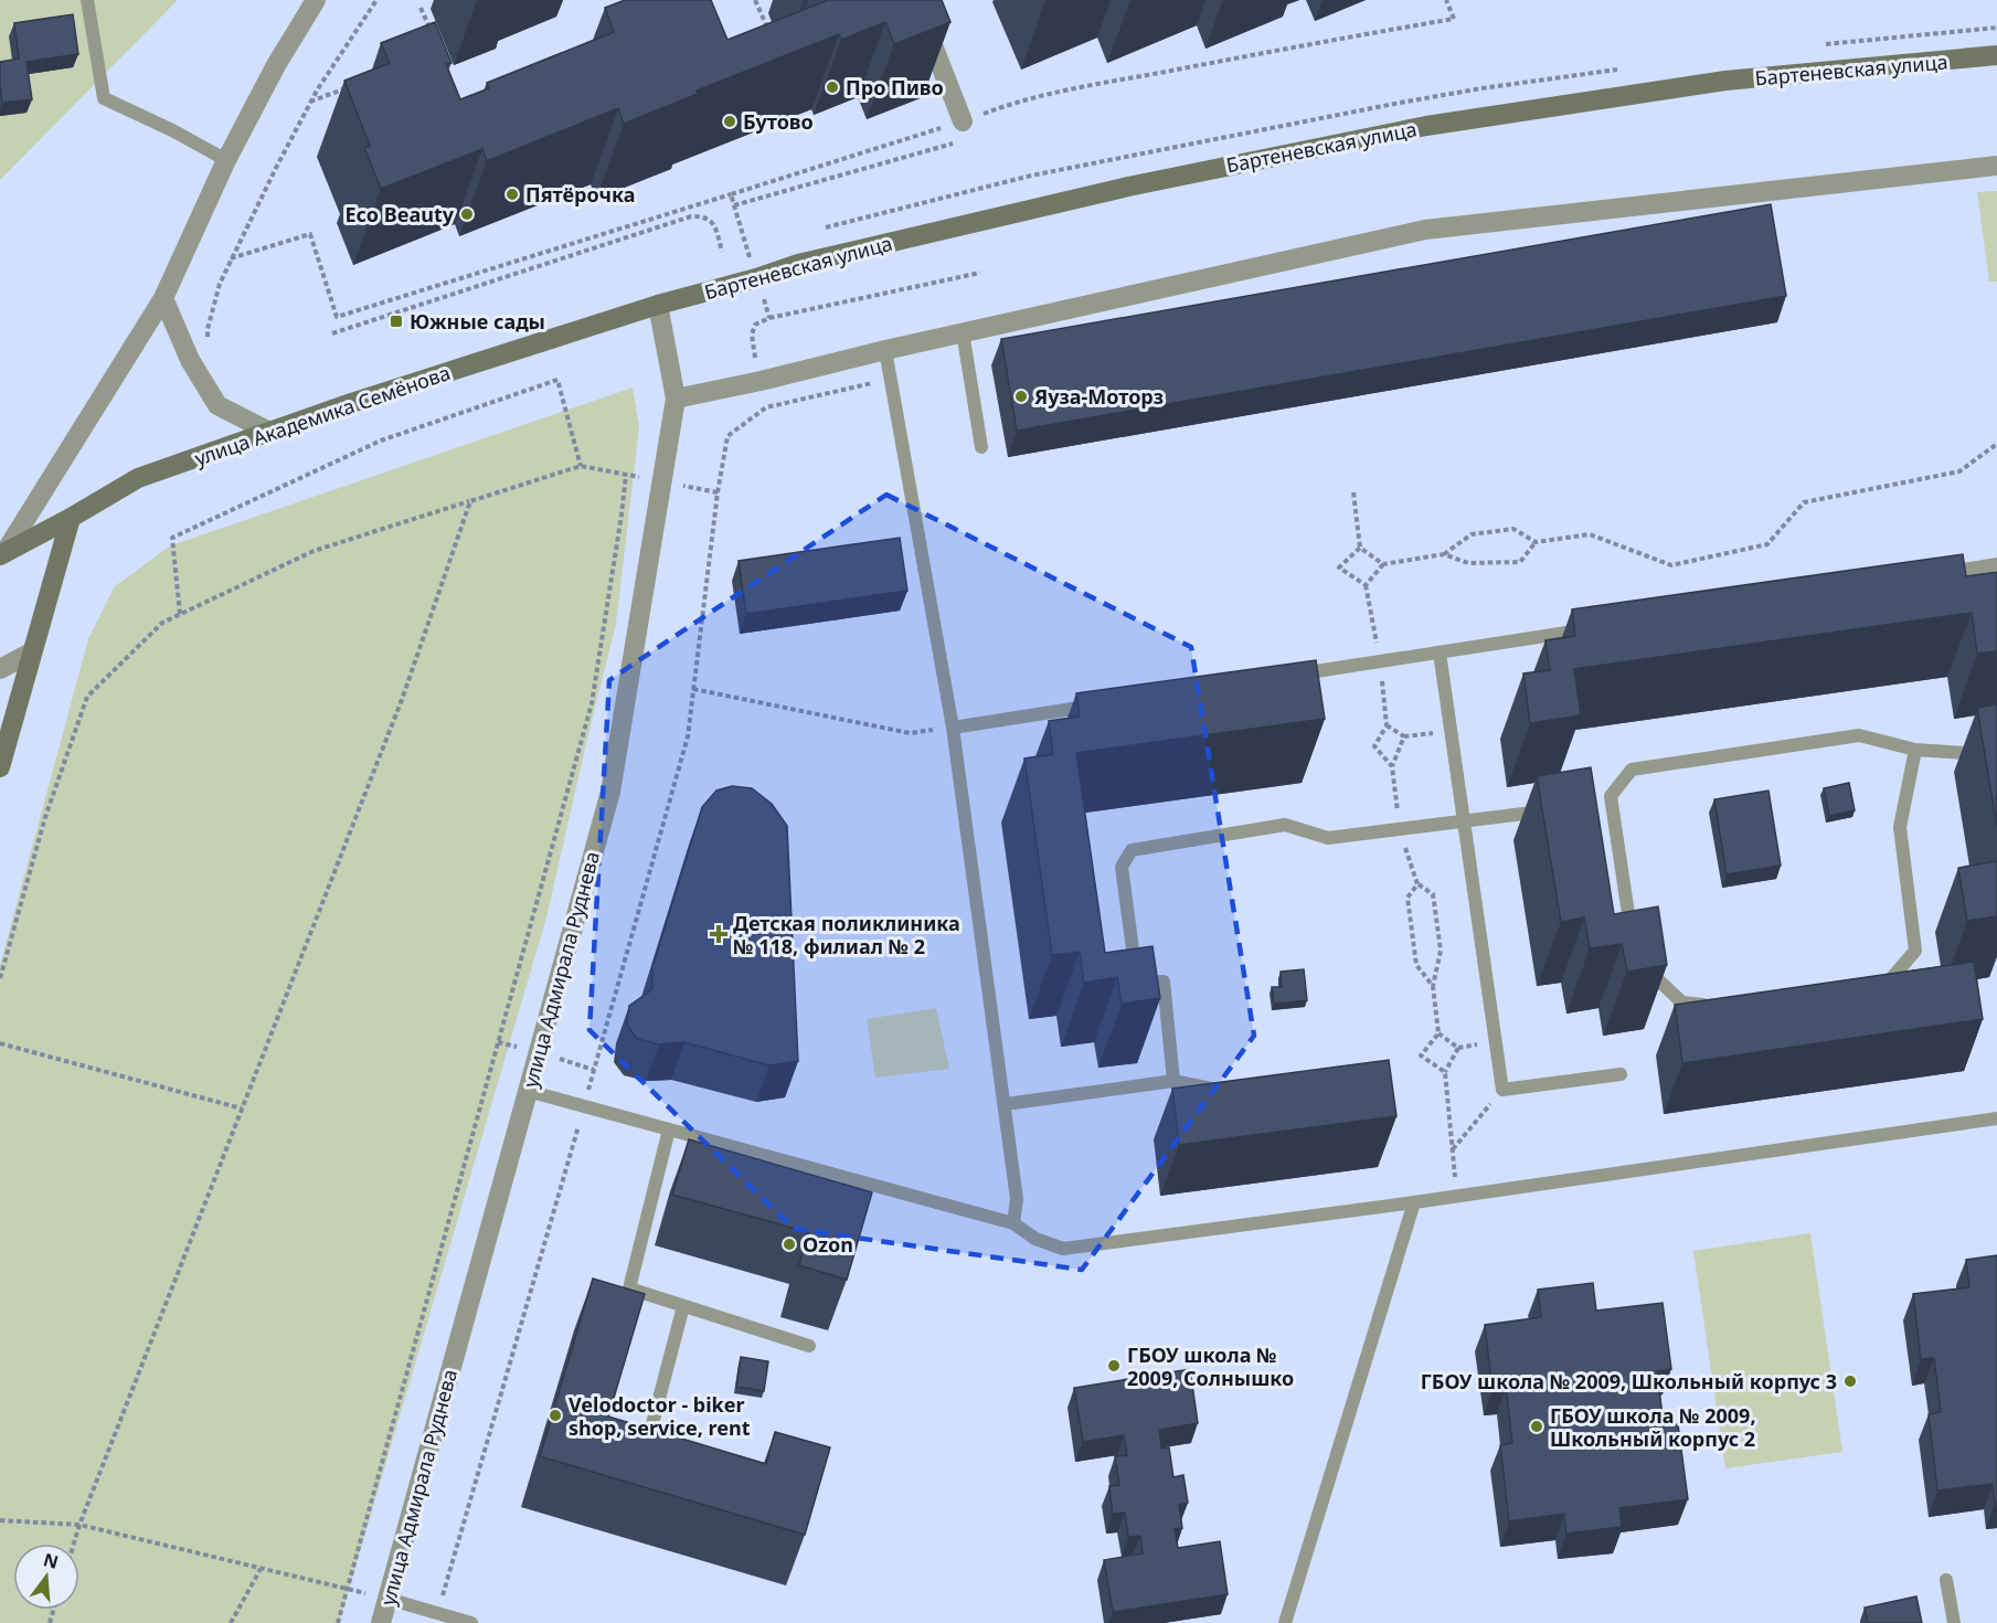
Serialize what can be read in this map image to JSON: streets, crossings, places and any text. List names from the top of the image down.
{
  "streets": {
    "main road": ["Бартеневская улица", "улица Академика Семёнова"],
    "street": ["улица Адмирала Руднева"]
  },
  "crossings": [
    ["Бартеневская улица", "улица Академика Семёнова"],
    ["Бартеневская улица", "улица Адмирала Руднева"],
    ["улица Академика Семёнова", "улица Адмирала Руднева"]
  ],
  "places": {
    "other": [
      "Про Пиво",
      "Бутово",
      "Пятёрочка",
      "Eco Beauty",
      "Яуза-Моторз",
      "Ozon",
      "ГБОУ школа № 2009, Солнышко",
      "ГБОУ школа № 2009, Школьный корпус 3",
      "Velodoctor - biker shop, service, rent",
      "ГБОУ школа № 2009, Школьный корпус 2"
    ],
    "transit": ["Южные сады"],
    "health": ["Детская поликлиника № 118, филиал № 2"]
  },
  "north": "top"
}
